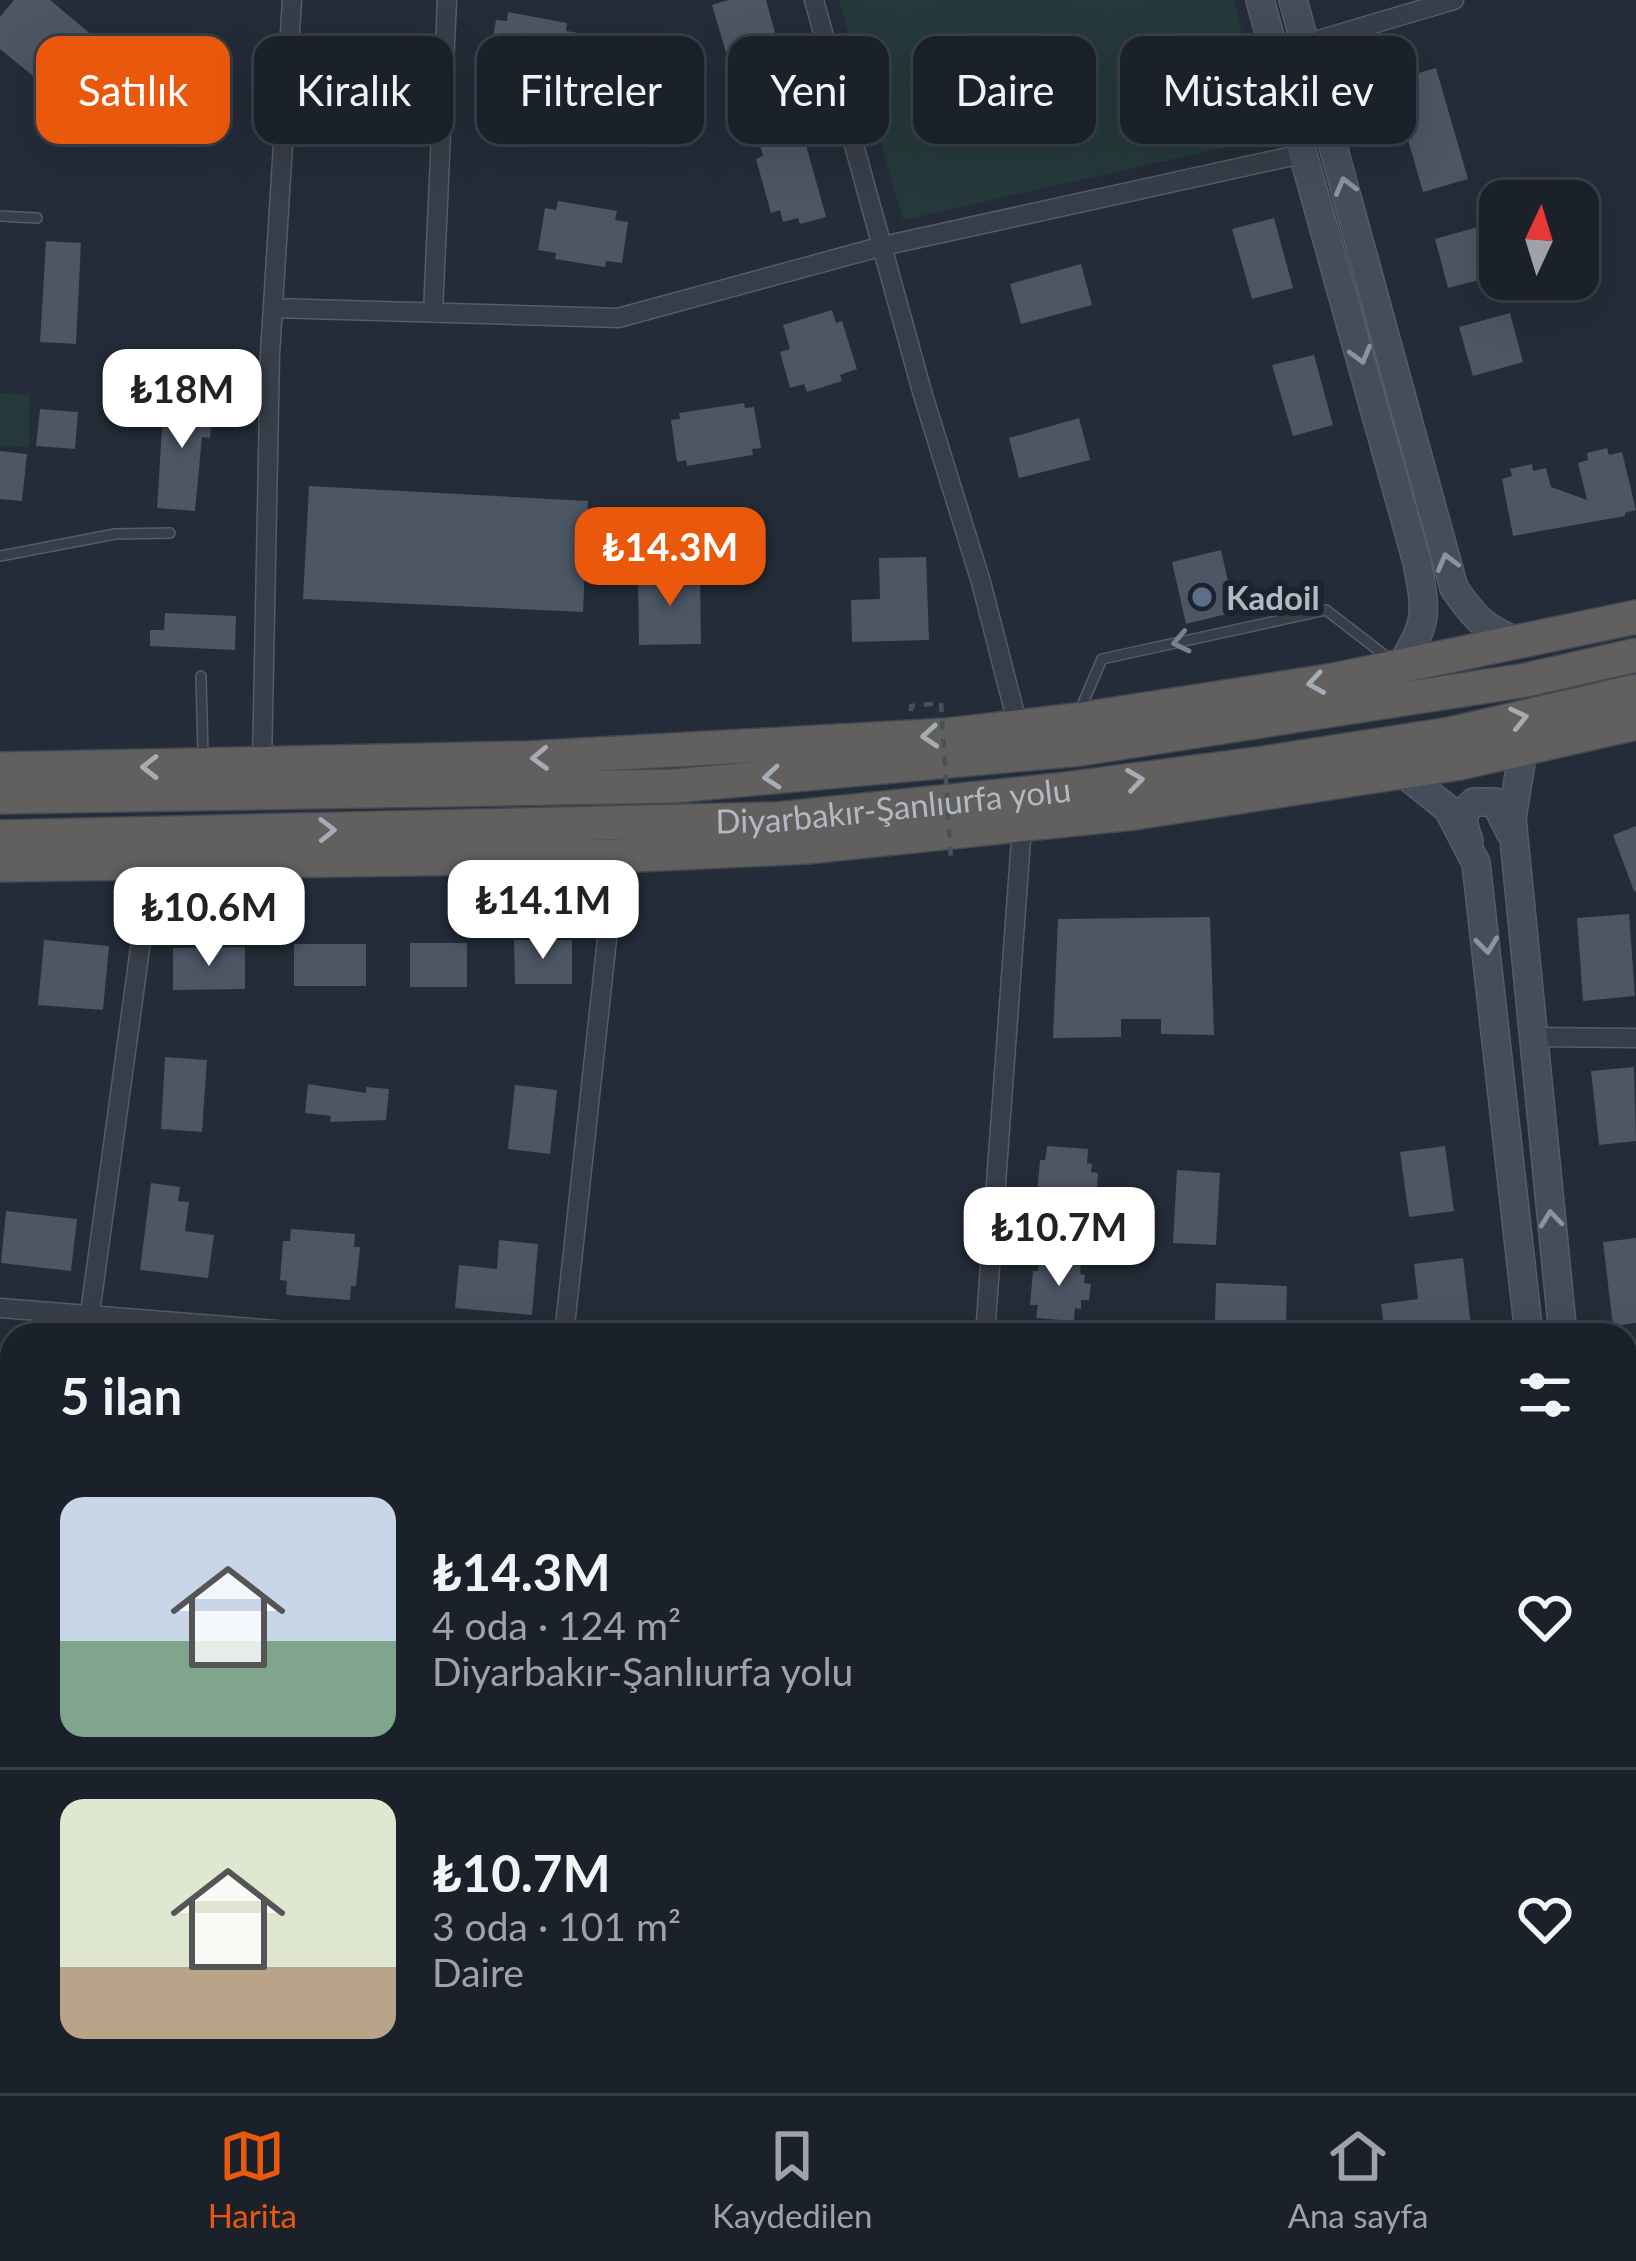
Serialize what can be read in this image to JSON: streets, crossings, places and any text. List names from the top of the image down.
{
  "streets": {
    "highway": ["Diyarbakır-Şanlıurfa yolu"]
  },
  "places": ["Kadoil"],
  "north": "top",
  "page": {
    "chip": [
      "Satılık",
      "Kiralık",
      "Filtreler",
      "Yeni",
      "Daire",
      "Müstakil ev"
    ],
    "price": [
      "₺18M",
      "₺14.3M",
      "₺14.1M",
      "₺10.6M",
      "₺10.7M"
    ],
    "heading": "5 ilan",
    "list": [
      {
        "name": "₺14.3M",
        "note": "4 oda · 124 m² · Diyarbakır-Şanlıurfa yolu"
      },
      {
        "name": "₺10.7M",
        "note": "3 oda · 101 m² · Daire"
      }
    ],
    "tabs": ["Harita", "Kaydedilen", "Ana sayfa"]
  }
}
